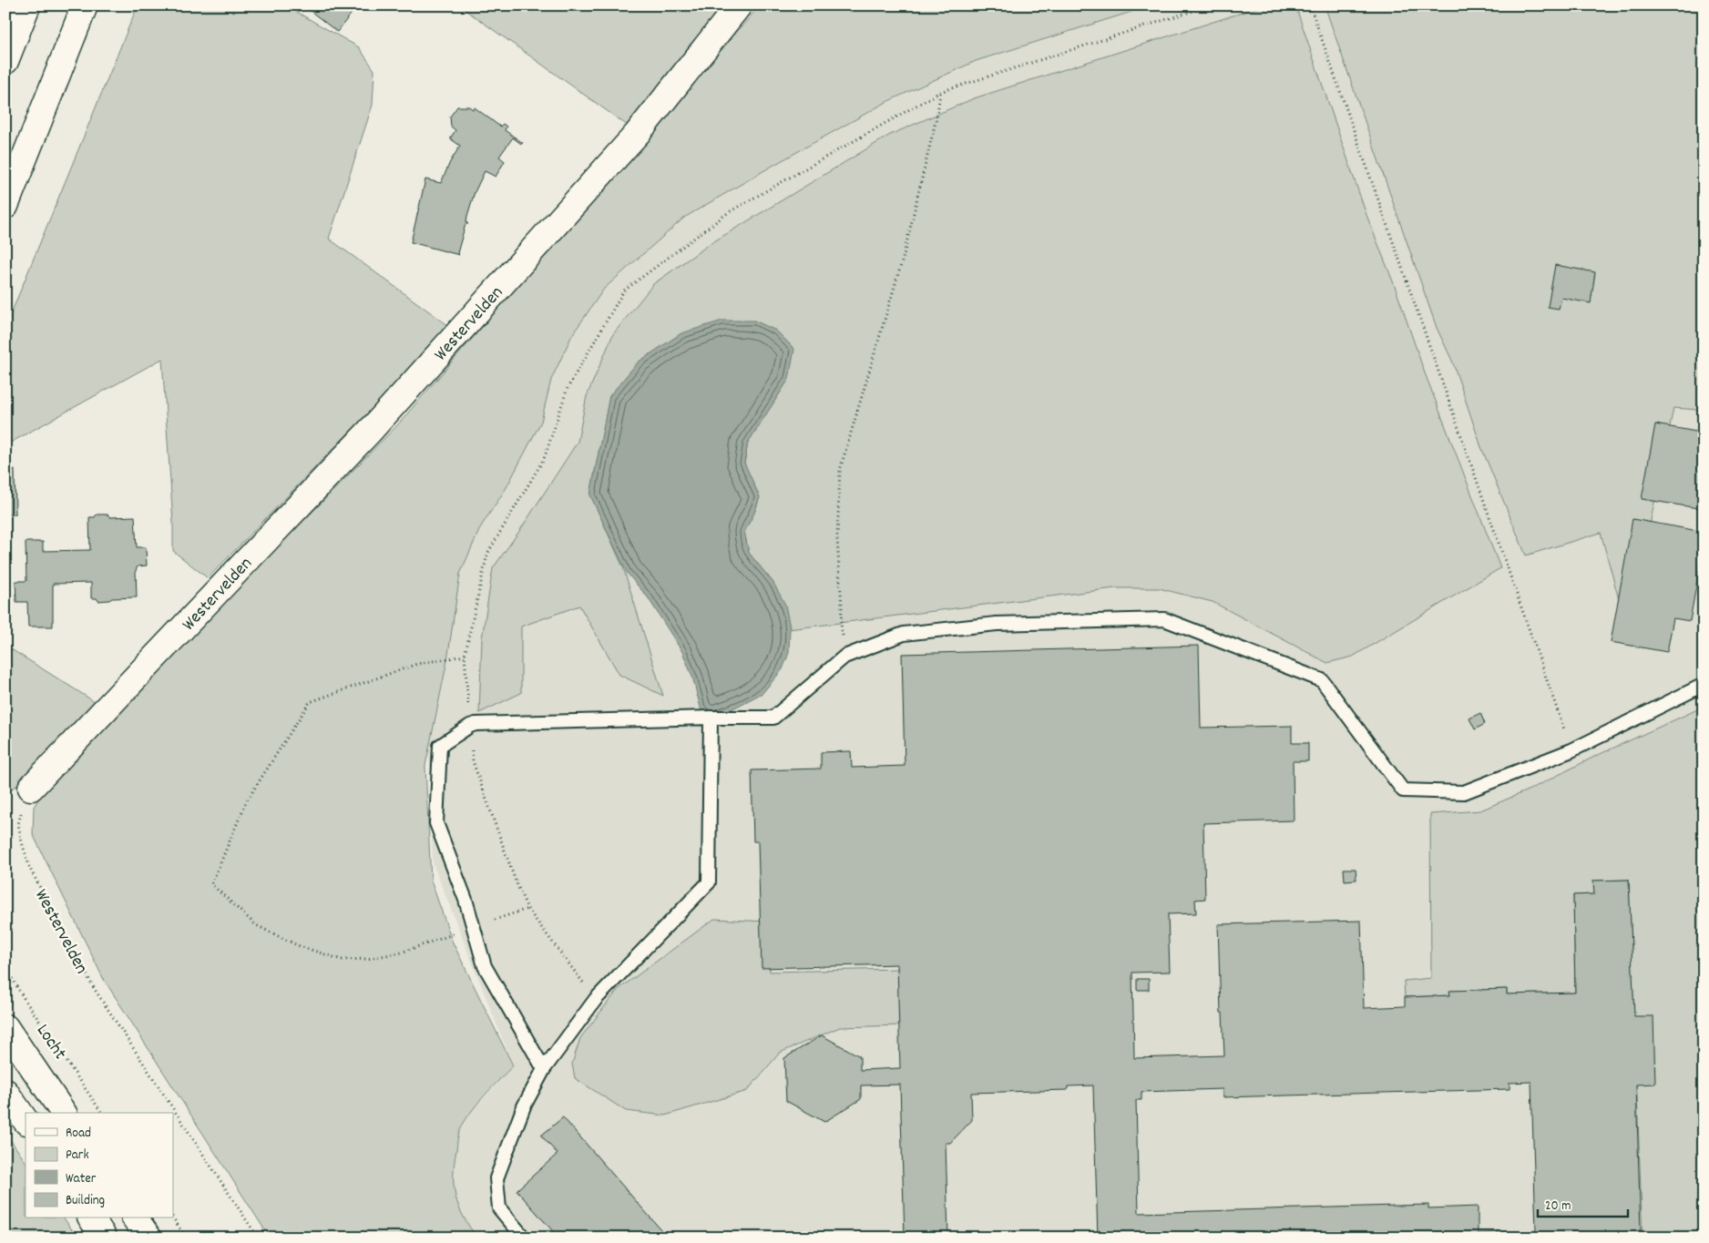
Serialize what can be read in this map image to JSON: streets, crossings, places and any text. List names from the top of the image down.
{
  "streets": {
    "main road": ["Westervelden", "Locht"]
  },
  "legend": [
    "Road",
    "Park",
    "Water",
    "Building"
  ],
  "scale_bar": "20 m"
}
